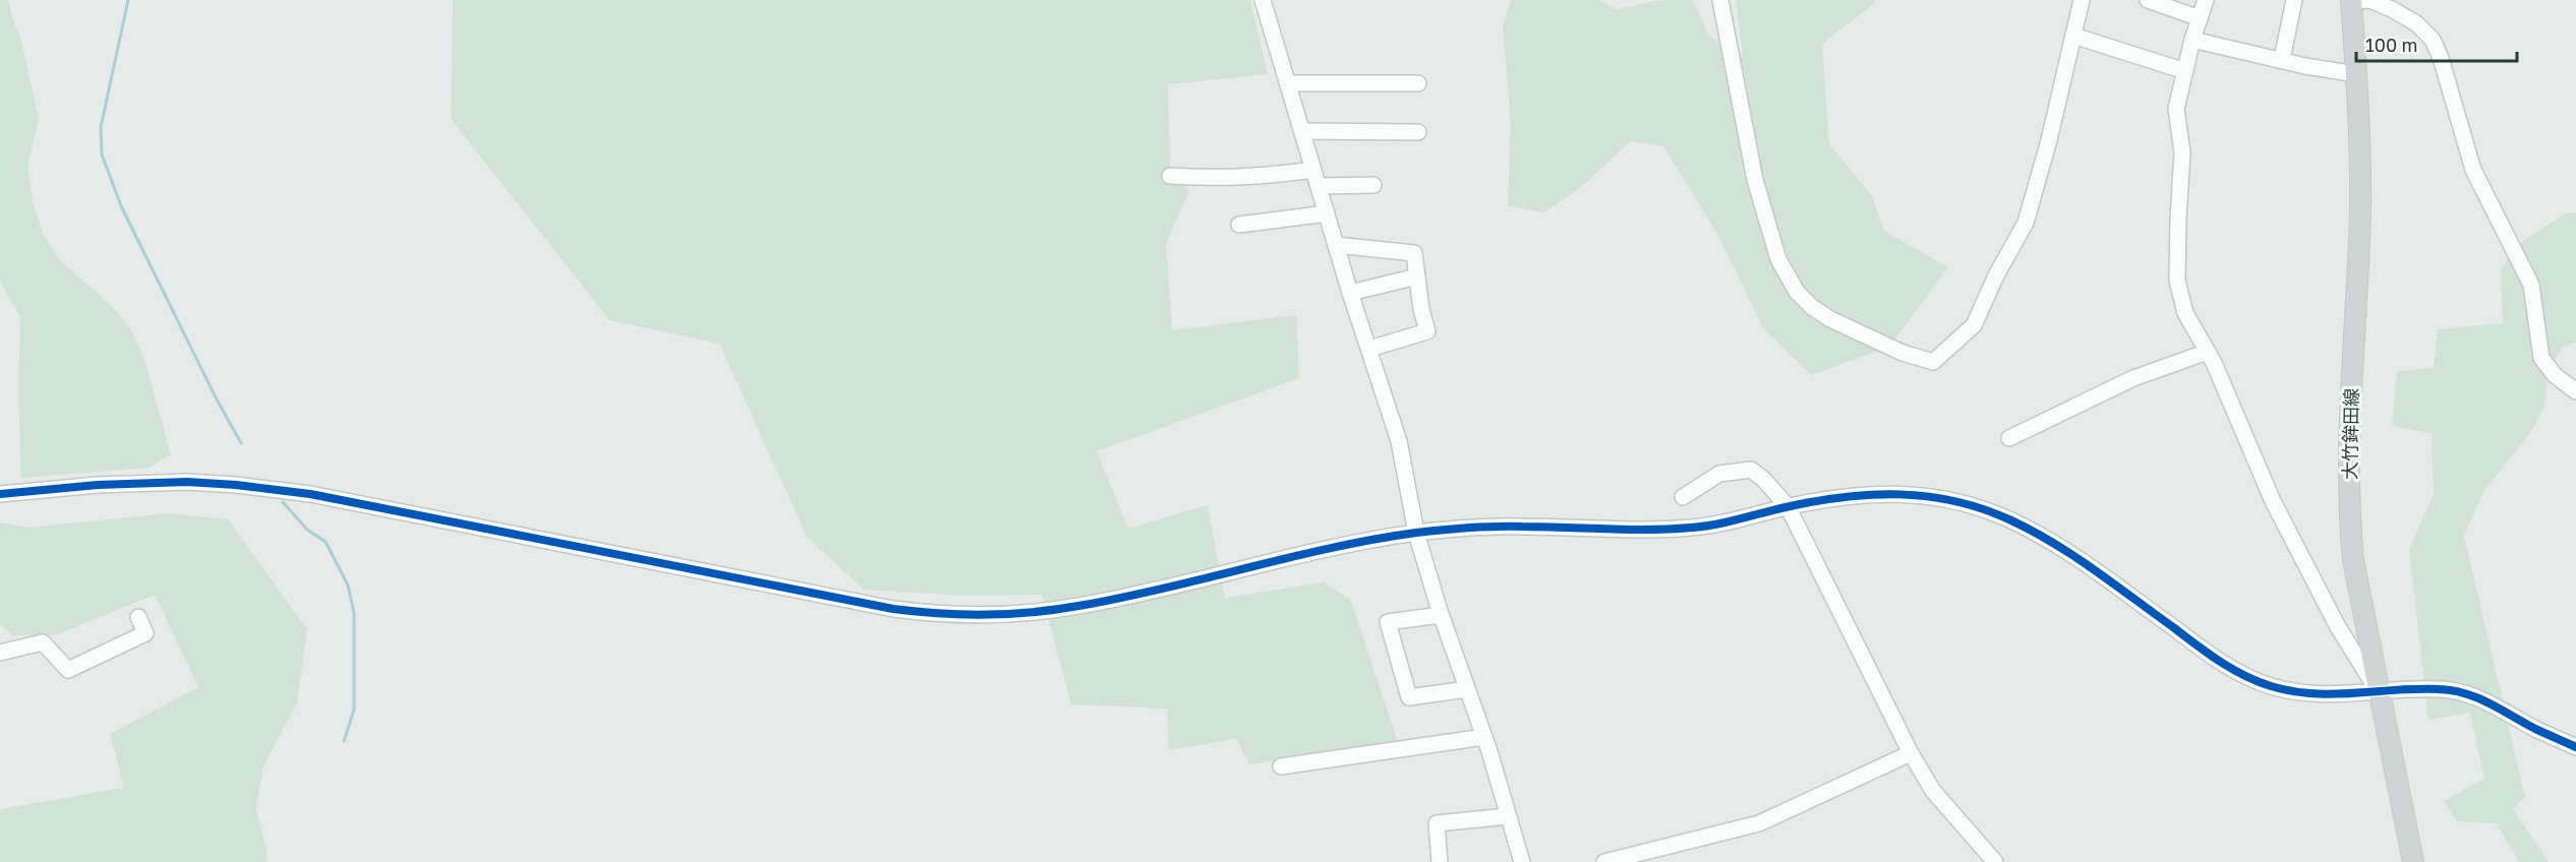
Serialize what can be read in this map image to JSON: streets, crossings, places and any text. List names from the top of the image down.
{
  "streets": {
    "main road": ["大竹鉾田線"]
  },
  "scale_bar": "100 m"
}
